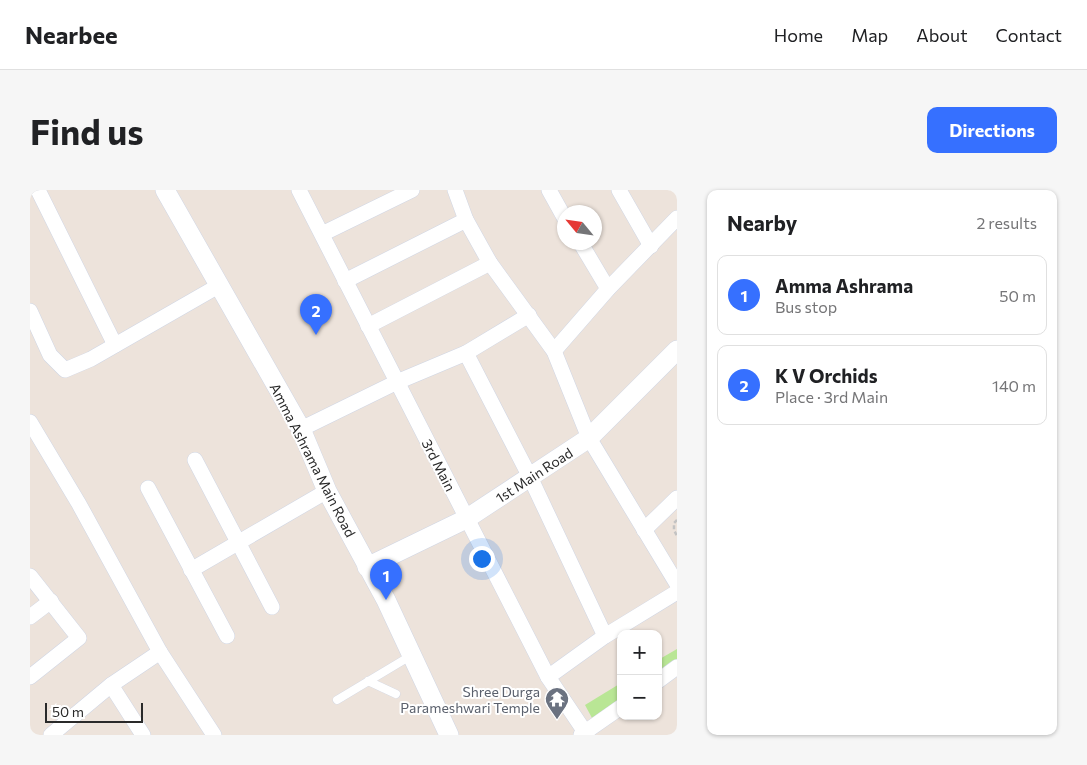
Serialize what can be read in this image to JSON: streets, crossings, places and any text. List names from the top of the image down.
{
  "streets": {
    "street": ["Amma Ashrama Main Road", "3rd Main", "1st Main Road"]
  },
  "crossings": [
    ["Amma Ashrama Main Road", "1st Main Road"],
    ["3rd Main", "1st Main Road"]
  ],
  "places": {
    "temple": ["Shree Durga Parameshwari Temple"]
  },
  "scale_bar": "50 m",
  "north": "top left",
  "page": {
    "header": "Nearbee",
    "nav": [
      "Home",
      "Map",
      "About",
      "Contact"
    ],
    "buttons": "Directions",
    "title": "Find us",
    "heading": ["Nearby", "2 results"],
    "list": [
      {
        "mark": "1",
        "name": "Amma Ashrama",
        "note": "Bus stop",
        "value": "50 m"
      },
      {
        "mark": "2",
        "name": "K V Orchids",
        "note": "Place · 3rd Main",
        "value": "140 m"
      }
    ],
    "pins": ["2", "1"],
    "map_buttons": ["+", "−"],
    "scale": "50 m"
  }
}
